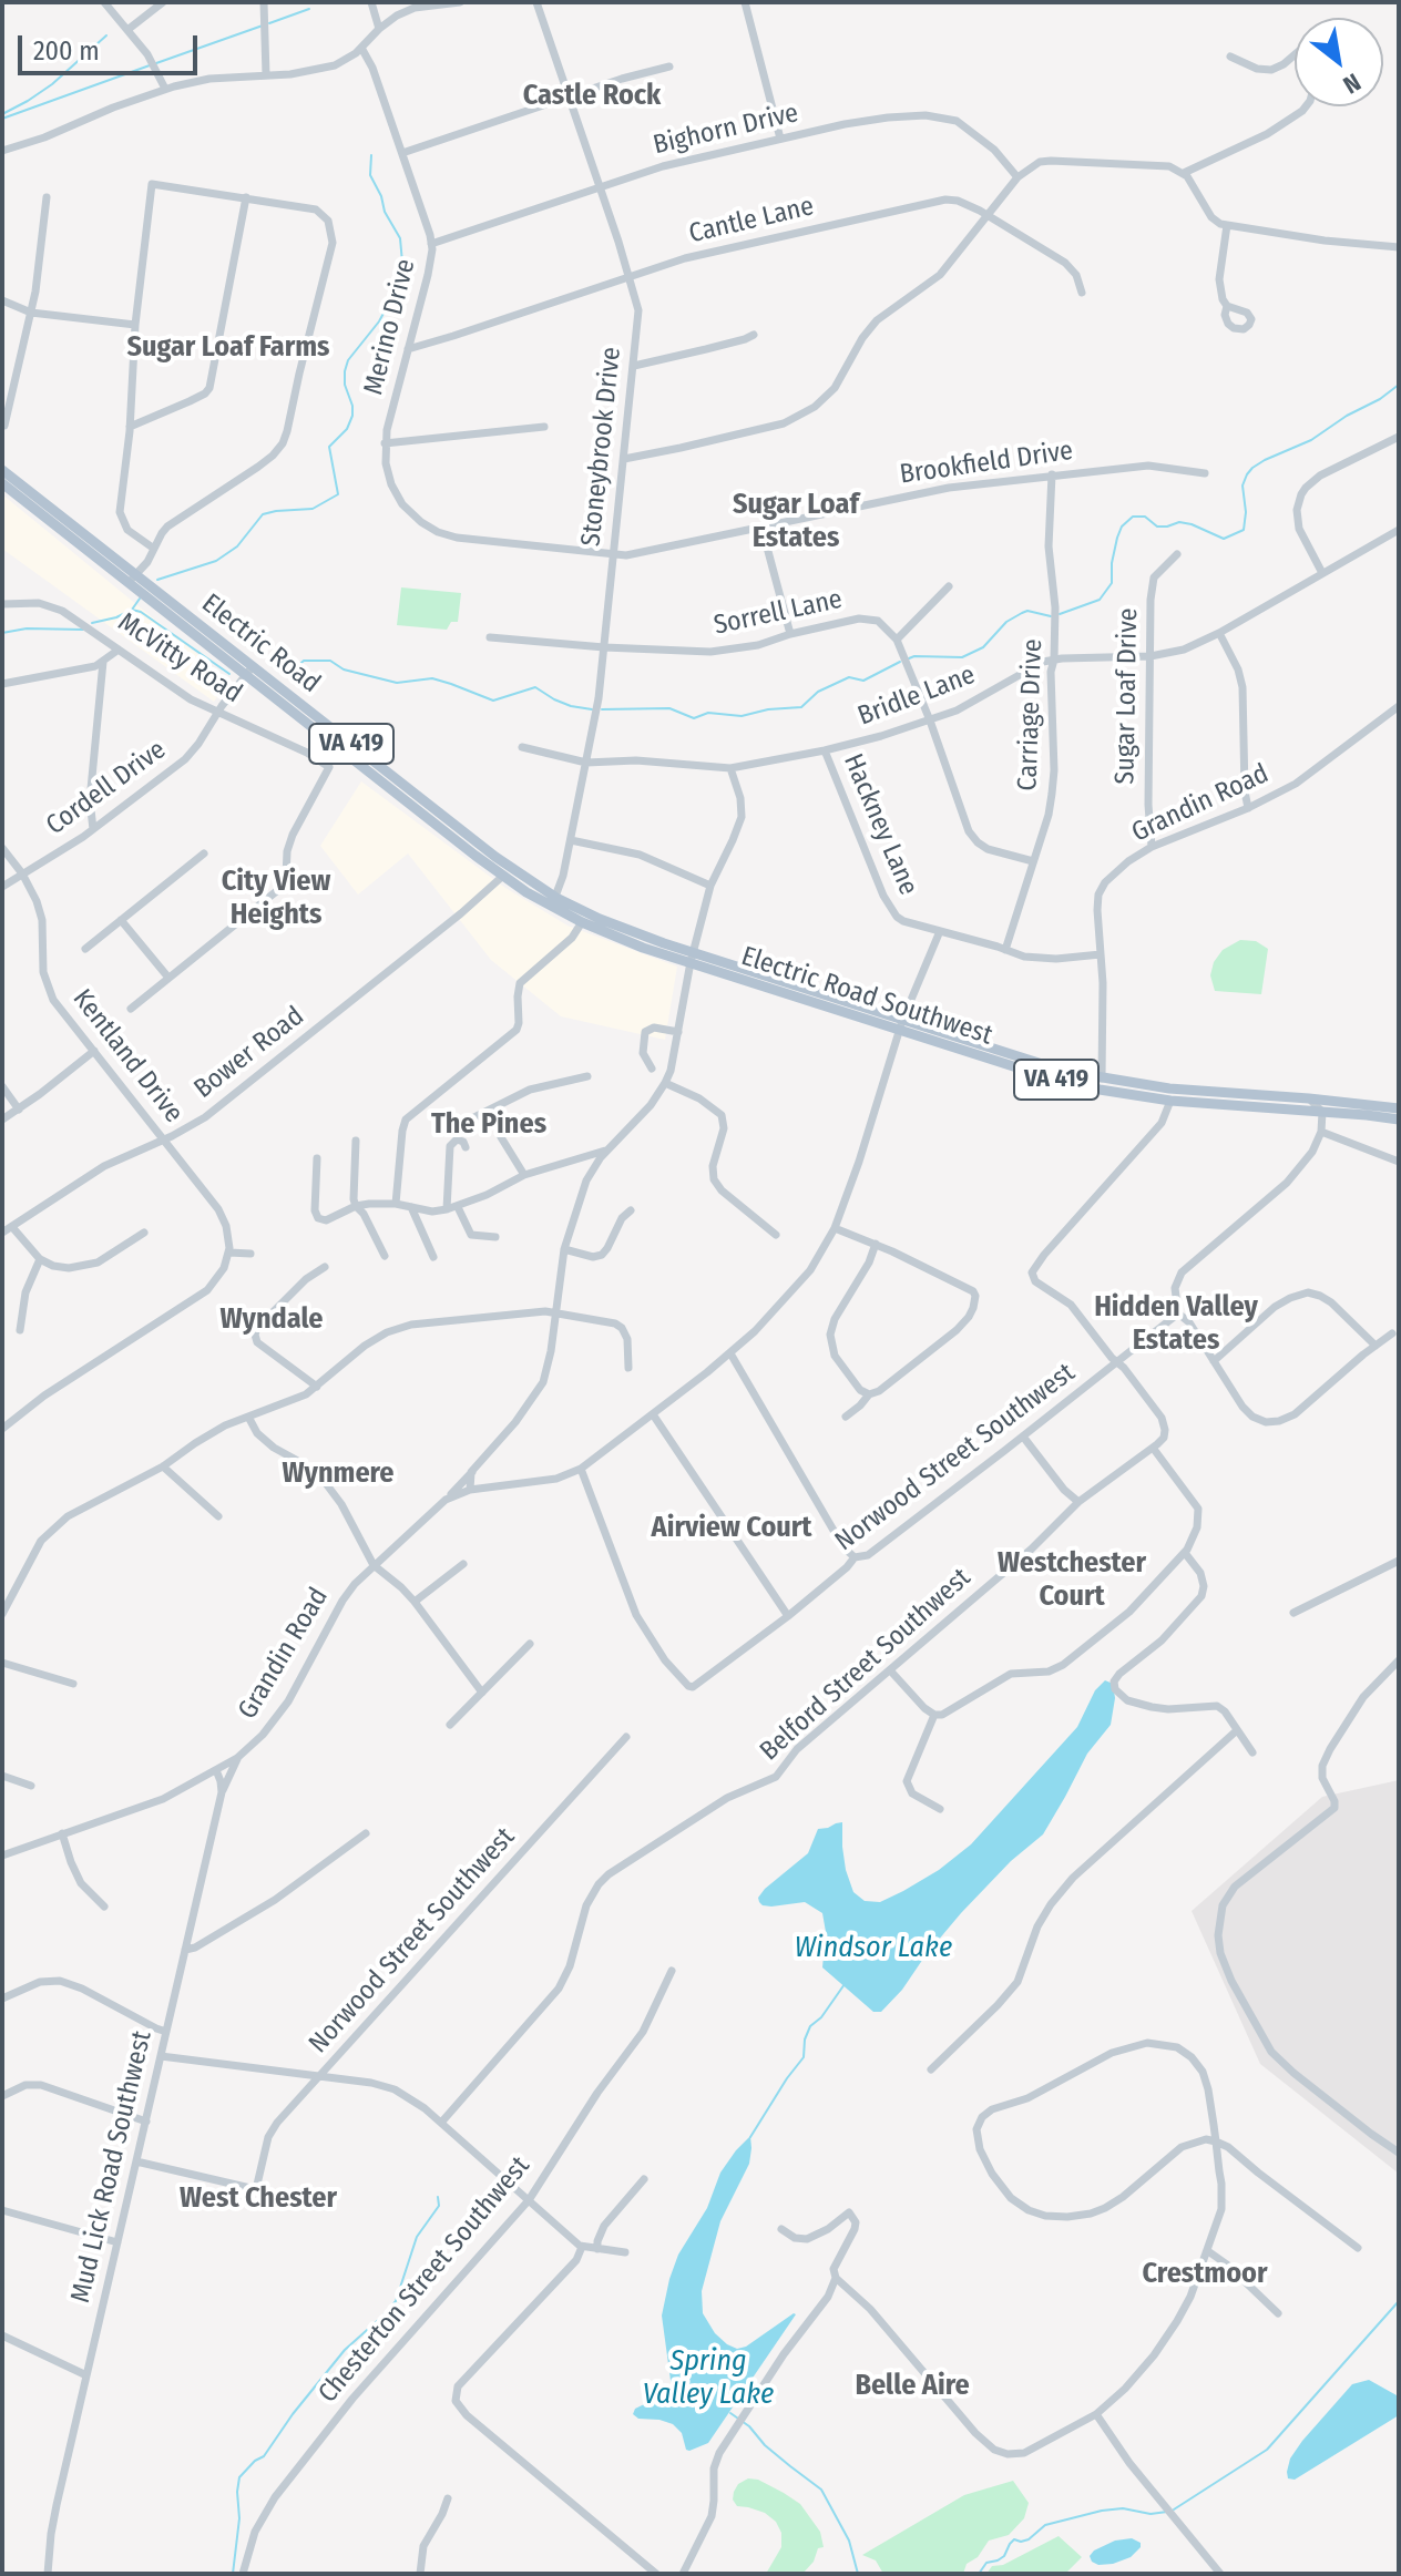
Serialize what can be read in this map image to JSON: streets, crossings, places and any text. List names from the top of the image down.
{
  "streets": {
    "main road": ["Electric Road", "VA 419", "Electric Road Southwest"],
    "street": [
      "Bighorn Drive",
      "Cantle Lane",
      "Merino Drive",
      "Stoneybrook Drive",
      "Brookfield Drive",
      "Sorrell Lane",
      "McVitty Road",
      "Bridle Lane",
      "Sugar Loaf Drive",
      "Carriage Drive",
      "Cordell Drive",
      "Grandin Road",
      "Hackney Lane",
      "Bower Road",
      "Kentland Drive",
      "Norwood Street Southwest",
      "Belford Street Southwest",
      "Mud Lick Road Southwest",
      "Chesterton Street Southwest"
    ]
  },
  "crossings": [
    ["Bighorn Drive", "Merino Drive"],
    ["Bighorn Drive", "Stoneybrook Drive"],
    ["Cantle Lane", "Merino Drive"],
    ["Cantle Lane", "Stoneybrook Drive"],
    ["Merino Drive", "Brookfield Drive"],
    ["Stoneybrook Drive", "Brookfield Drive"],
    ["Stoneybrook Drive", "Sorrell Lane"],
    ["Stoneybrook Drive", "Electric Road"],
    ["Stoneybrook Drive", "Bridle Lane"],
    ["Brookfield Drive", "Carriage Drive"],
    ["Electric Road", "Cordell Drive"],
    ["Electric Road", "Electric Road Southwest"],
    ["Electric Road", "Bower Road"],
    ["McVitty Road", "Cordell Drive"],
    ["Bridle Lane", "Sugar Loaf Drive"],
    ["Bridle Lane", "Carriage Drive"],
    ["Bridle Lane", "Hackney Lane"],
    ["Sugar Loaf Drive", "Grandin Road"],
    ["Carriage Drive", "Hackney Lane"],
    ["Cordell Drive", "Kentland Drive"],
    ["Grandin Road", "Hackney Lane"],
    ["Grandin Road", "Electric Road Southwest"],
    ["Grandin Road", "Mud Lick Road Southwest"],
    ["Bower Road", "Kentland Drive"]
  ],
  "districts": [
    "Castle Rock",
    "Sugar Loaf Farms",
    "Sugar Loaf Estates",
    "City View Heights",
    "The Pines",
    "Hidden Valley Estates",
    "Wyndale",
    "Wynmere",
    "Airview Court",
    "Westchester Court",
    "West Chester",
    "Crestmoor",
    "Belle Aire"
  ],
  "water": ["Windsor Lake", "Spring Valley Lake"],
  "scale_bar": "200 m",
  "north": "bottom right"
}
